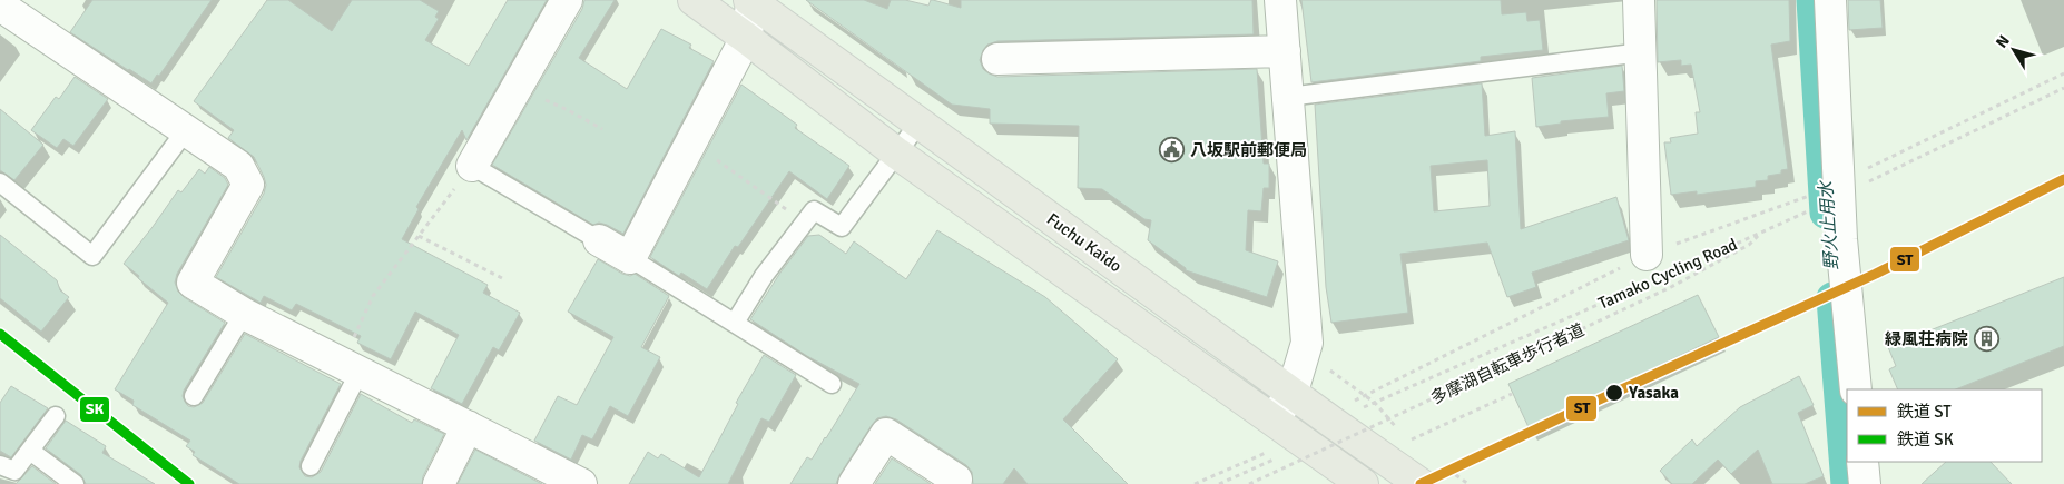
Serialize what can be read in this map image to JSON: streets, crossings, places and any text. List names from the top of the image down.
{
  "streets": {
    "main road": ["Fuchu Kaido"],
    "path": ["Tamako Cycling Road", "多摩湖自転車歩行者道"]
  },
  "crossings": [
    ["Tamako Cycling Road", "多摩湖自転車歩行者道"]
  ],
  "water": ["野火止用水"],
  "places": {
    "public building": ["八坂駅前郵便局"],
    "building": ["緑風荘病院"],
    "other": ["Yasaka"]
  },
  "lines": ["rail line ST", "rail line SK"],
  "legend": ["鉄道 ST", "鉄道 SK"],
  "north": "top left"
}
